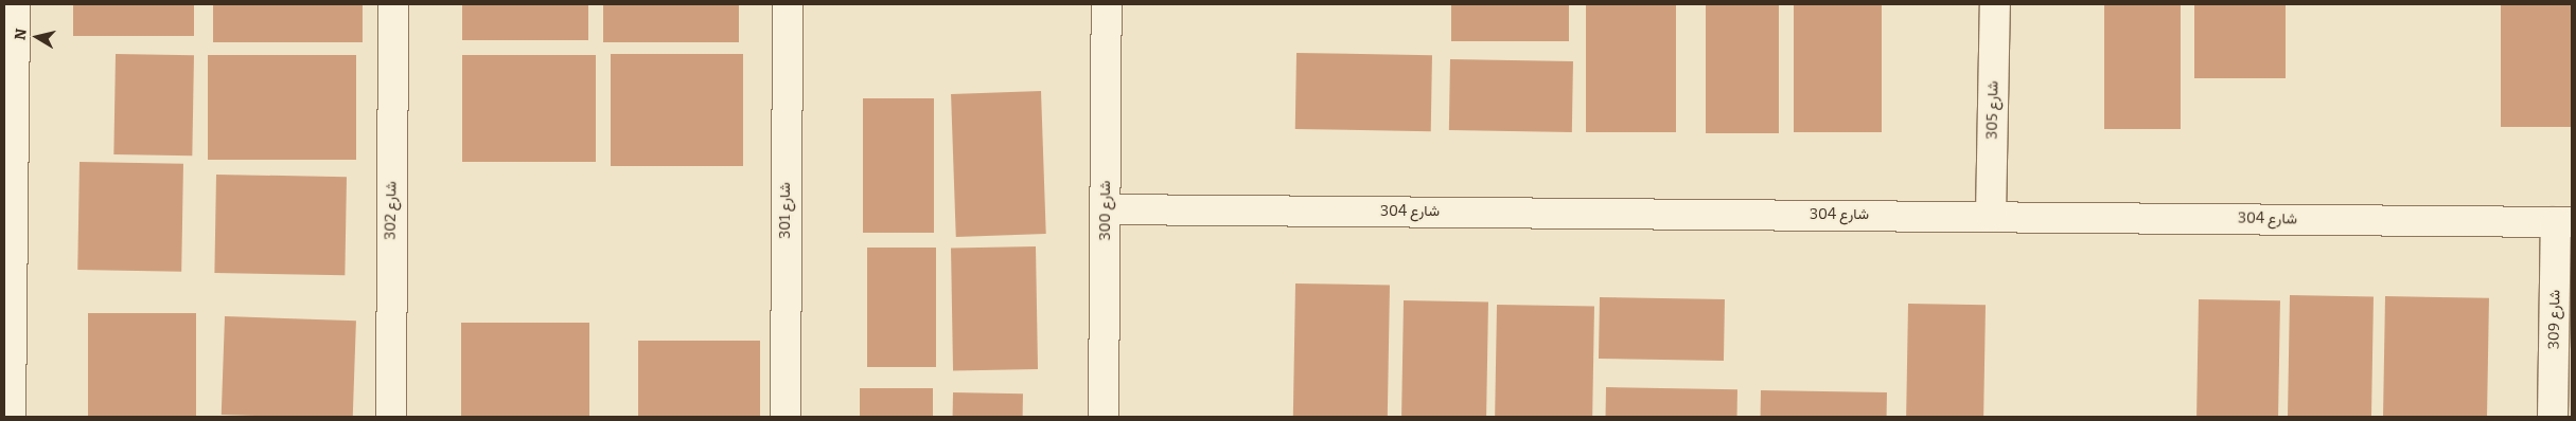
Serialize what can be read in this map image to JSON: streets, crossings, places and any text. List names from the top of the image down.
{
  "streets": {
    "street": [
      "شارع 305",
      "شارع 302",
      "شارع 301",
      "شارع 300",
      "شارع 304",
      "شارع 309"
    ]
  },
  "crossings": [
    ["شارع 305", "شارع 304"],
    ["شارع 300", "شارع 304"],
    ["شارع 304", "شارع 309"]
  ],
  "north": "left"
}
